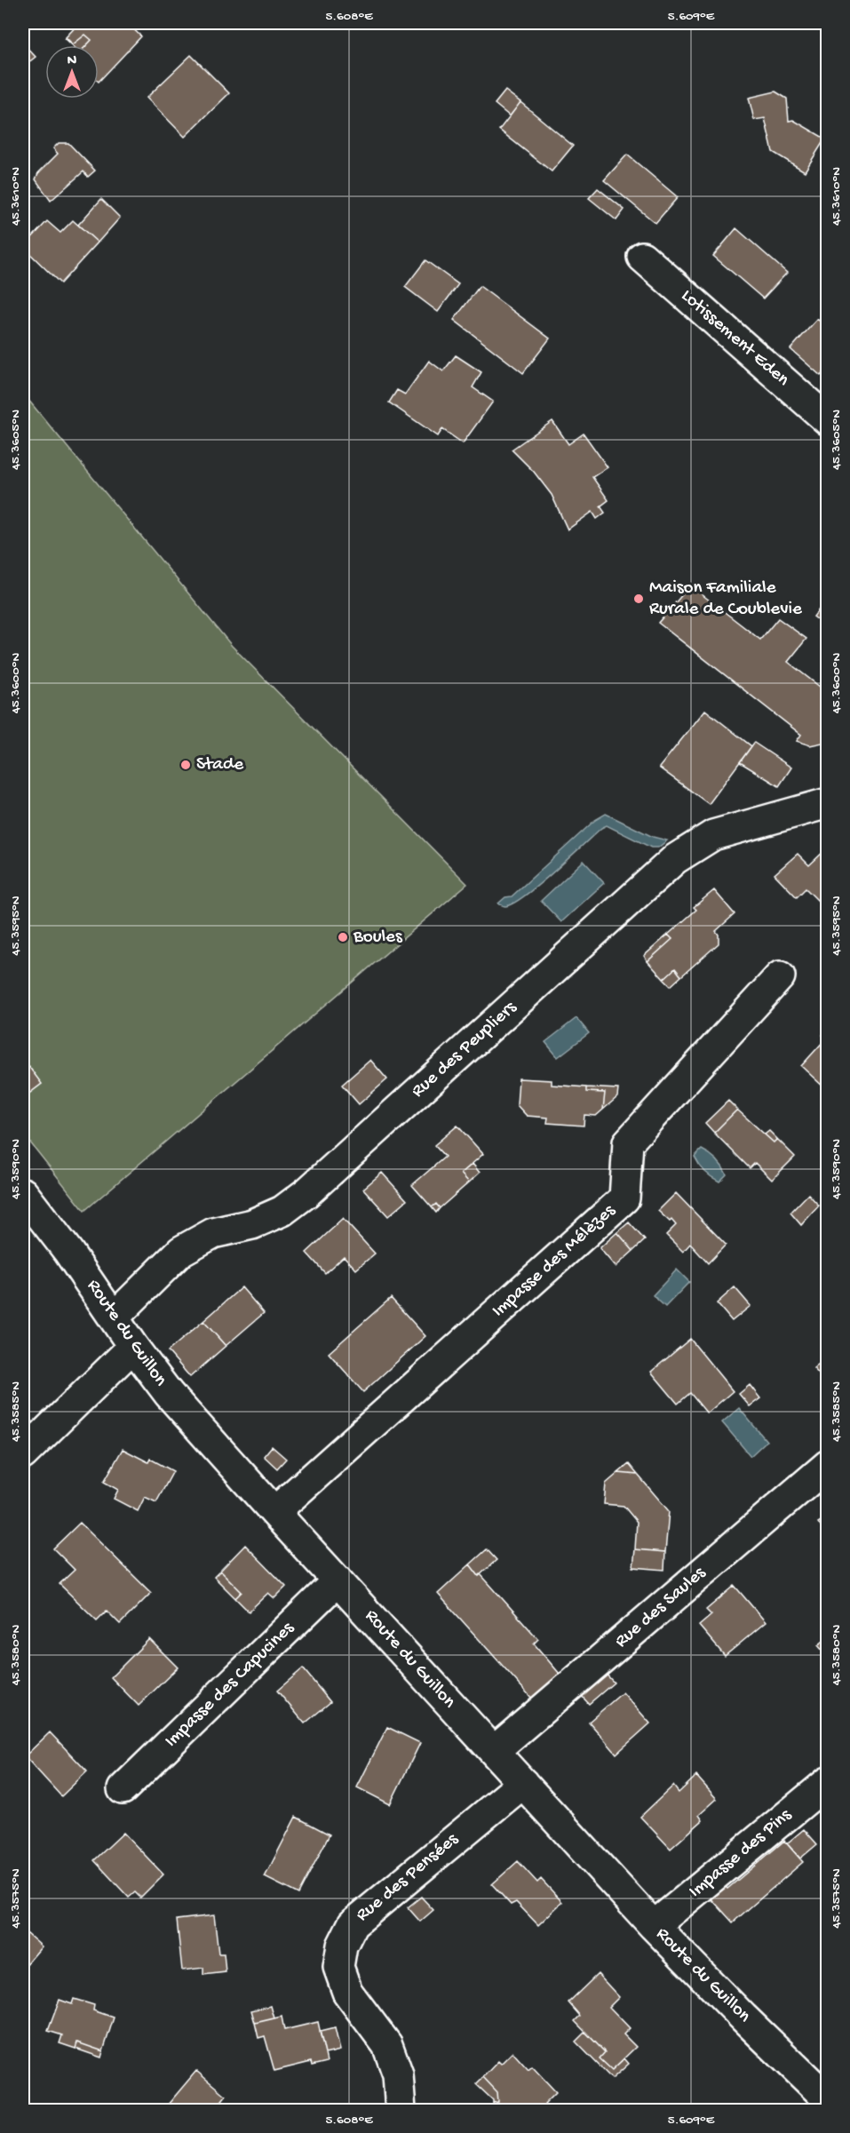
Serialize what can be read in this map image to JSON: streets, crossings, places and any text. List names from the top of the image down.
{
  "streets": {
    "street": [
      "Lotissement Eden",
      "Rue des Peupliers",
      "Impasse des Mélèzes",
      "Route du Guillon",
      "Rue des Saules",
      "Impasse des Capucines",
      "Impasse des Pins",
      "Rue des Pensées"
    ]
  },
  "crossings": [
    ["Rue des Peupliers", "Route du Guillon"],
    ["Impasse des Mélèzes", "Route du Guillon"],
    ["Route du Guillon", "Rue des Saules"],
    ["Route du Guillon", "Impasse des Capucines"],
    ["Route du Guillon", "Impasse des Pins"],
    ["Route du Guillon", "Rue des Pensées"]
  ],
  "places": ["Maison Familiale Rurale de Coublevie", "Stade", "Boules"],
  "north": "top",
  "coordinates": [
    "5.608°E",
    "5.609°E",
    "45.3610°N",
    "45.3605°N",
    "45.3600°N",
    "45.3595°N",
    "45.3590°N",
    "45.3585°N",
    "45.3580°N",
    "45.3575°N"
  ]
}
